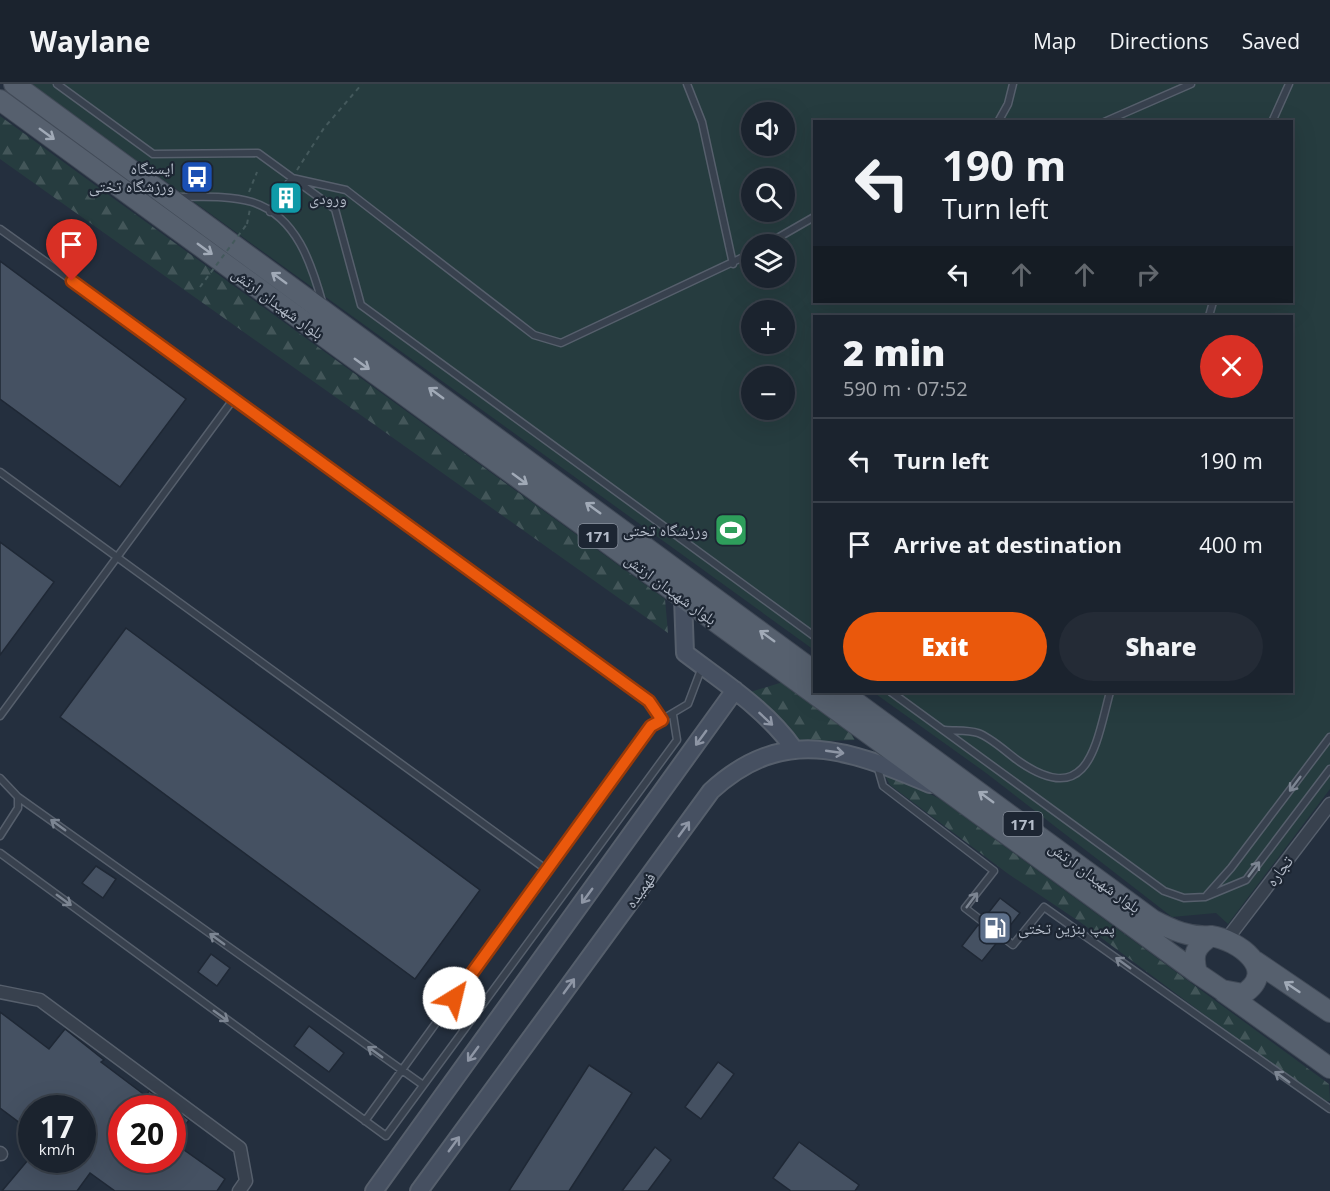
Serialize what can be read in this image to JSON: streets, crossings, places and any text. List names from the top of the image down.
{
  "streets": {
    "main road": ["بلوار شهیدان ارتش", "171", "فهمیده"],
    "street": ["تجاره"]
  },
  "crossings": [
    ["بلوار شهیدان ارتش", "تجاره"],
    ["بلوار شهیدان ارتش", "فهمیده"]
  ],
  "places": {
    "bus stop": ["ایستگاه ورزشگاه تختی"],
    "building": ["ورودی"],
    "sports": ["ورزشگاه تختی"],
    "fuel station": ["پمپ بنزین تختی"]
  },
  "page": {
    "header": "Waylane",
    "nav": ["Map", "Directions", "Saved"],
    "map_buttons": ["+", "−"],
    "turn": ["190 m", "Turn left"],
    "heading": ["2 min", "590 m · 07:52"],
    "list": [
      {
        "name": "Turn left",
        "value": "190 m"
      },
      {
        "name": "Arrive at destination",
        "value": "400 m"
      }
    ],
    "buttons": ["Exit", "Share"],
    "speed": "17 km/h",
    "limit": "20"
  }
}
